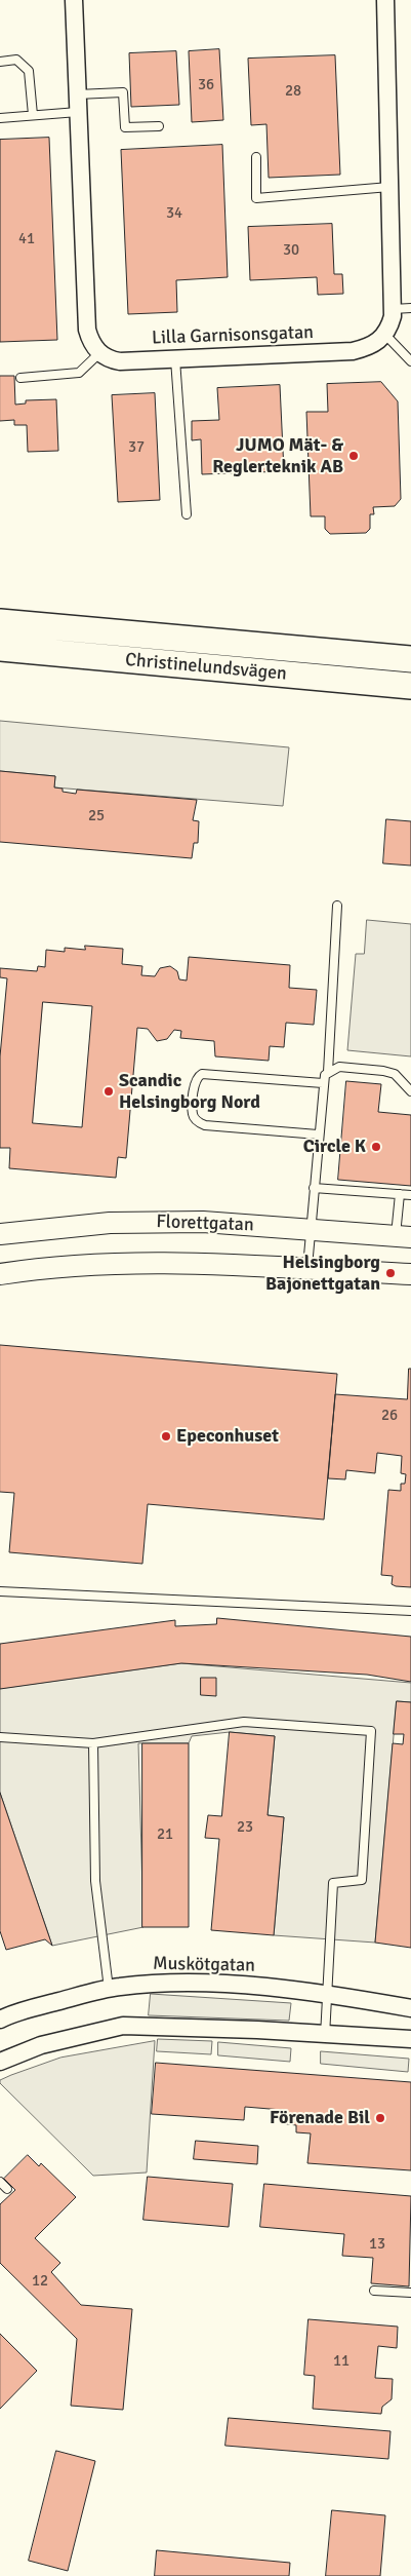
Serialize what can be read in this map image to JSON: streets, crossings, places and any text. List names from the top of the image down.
{
  "streets": {
    "main road": ["Christinelundsvägen"],
    "street": ["Lilla Garnisonsgatan", "Florettgatan", "Muskötgatan"]
  },
  "places": [
    "JUMO Mät- & Reglerteknik AB",
    "Scandic Helsingborg Nord",
    "Circle K",
    "Helsingborg Bajonettgatan",
    "Epeconhuset",
    "Förenade Bil"
  ],
  "house_numbers": [
    "36",
    "28",
    "34",
    "41",
    "30",
    "37",
    "25",
    "26",
    "23",
    "21",
    "13",
    "12",
    "11"
  ]
}
